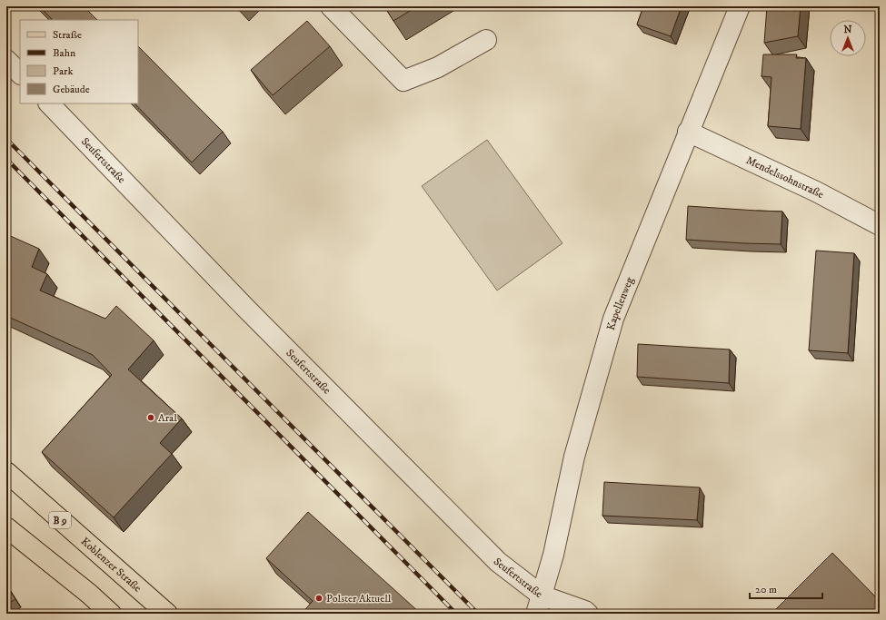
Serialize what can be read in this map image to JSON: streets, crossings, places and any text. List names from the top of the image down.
{
  "streets": {
    "main road": ["B 9", "Koblenzer Straße"],
    "street": ["Seufertstraße", "Mendelssohnstraße", "Kapellenweg"]
  },
  "crossings": [
    ["Seufertstraße", "Kapellenweg"],
    ["Mendelssohnstraße", "Kapellenweg"]
  ],
  "places": ["Aral", "Polster Aktuell"],
  "legend": [
    "Straße",
    "Bahn",
    "Park",
    "Gebäude"
  ],
  "scale_bar": "20 m",
  "north": "top"
}
